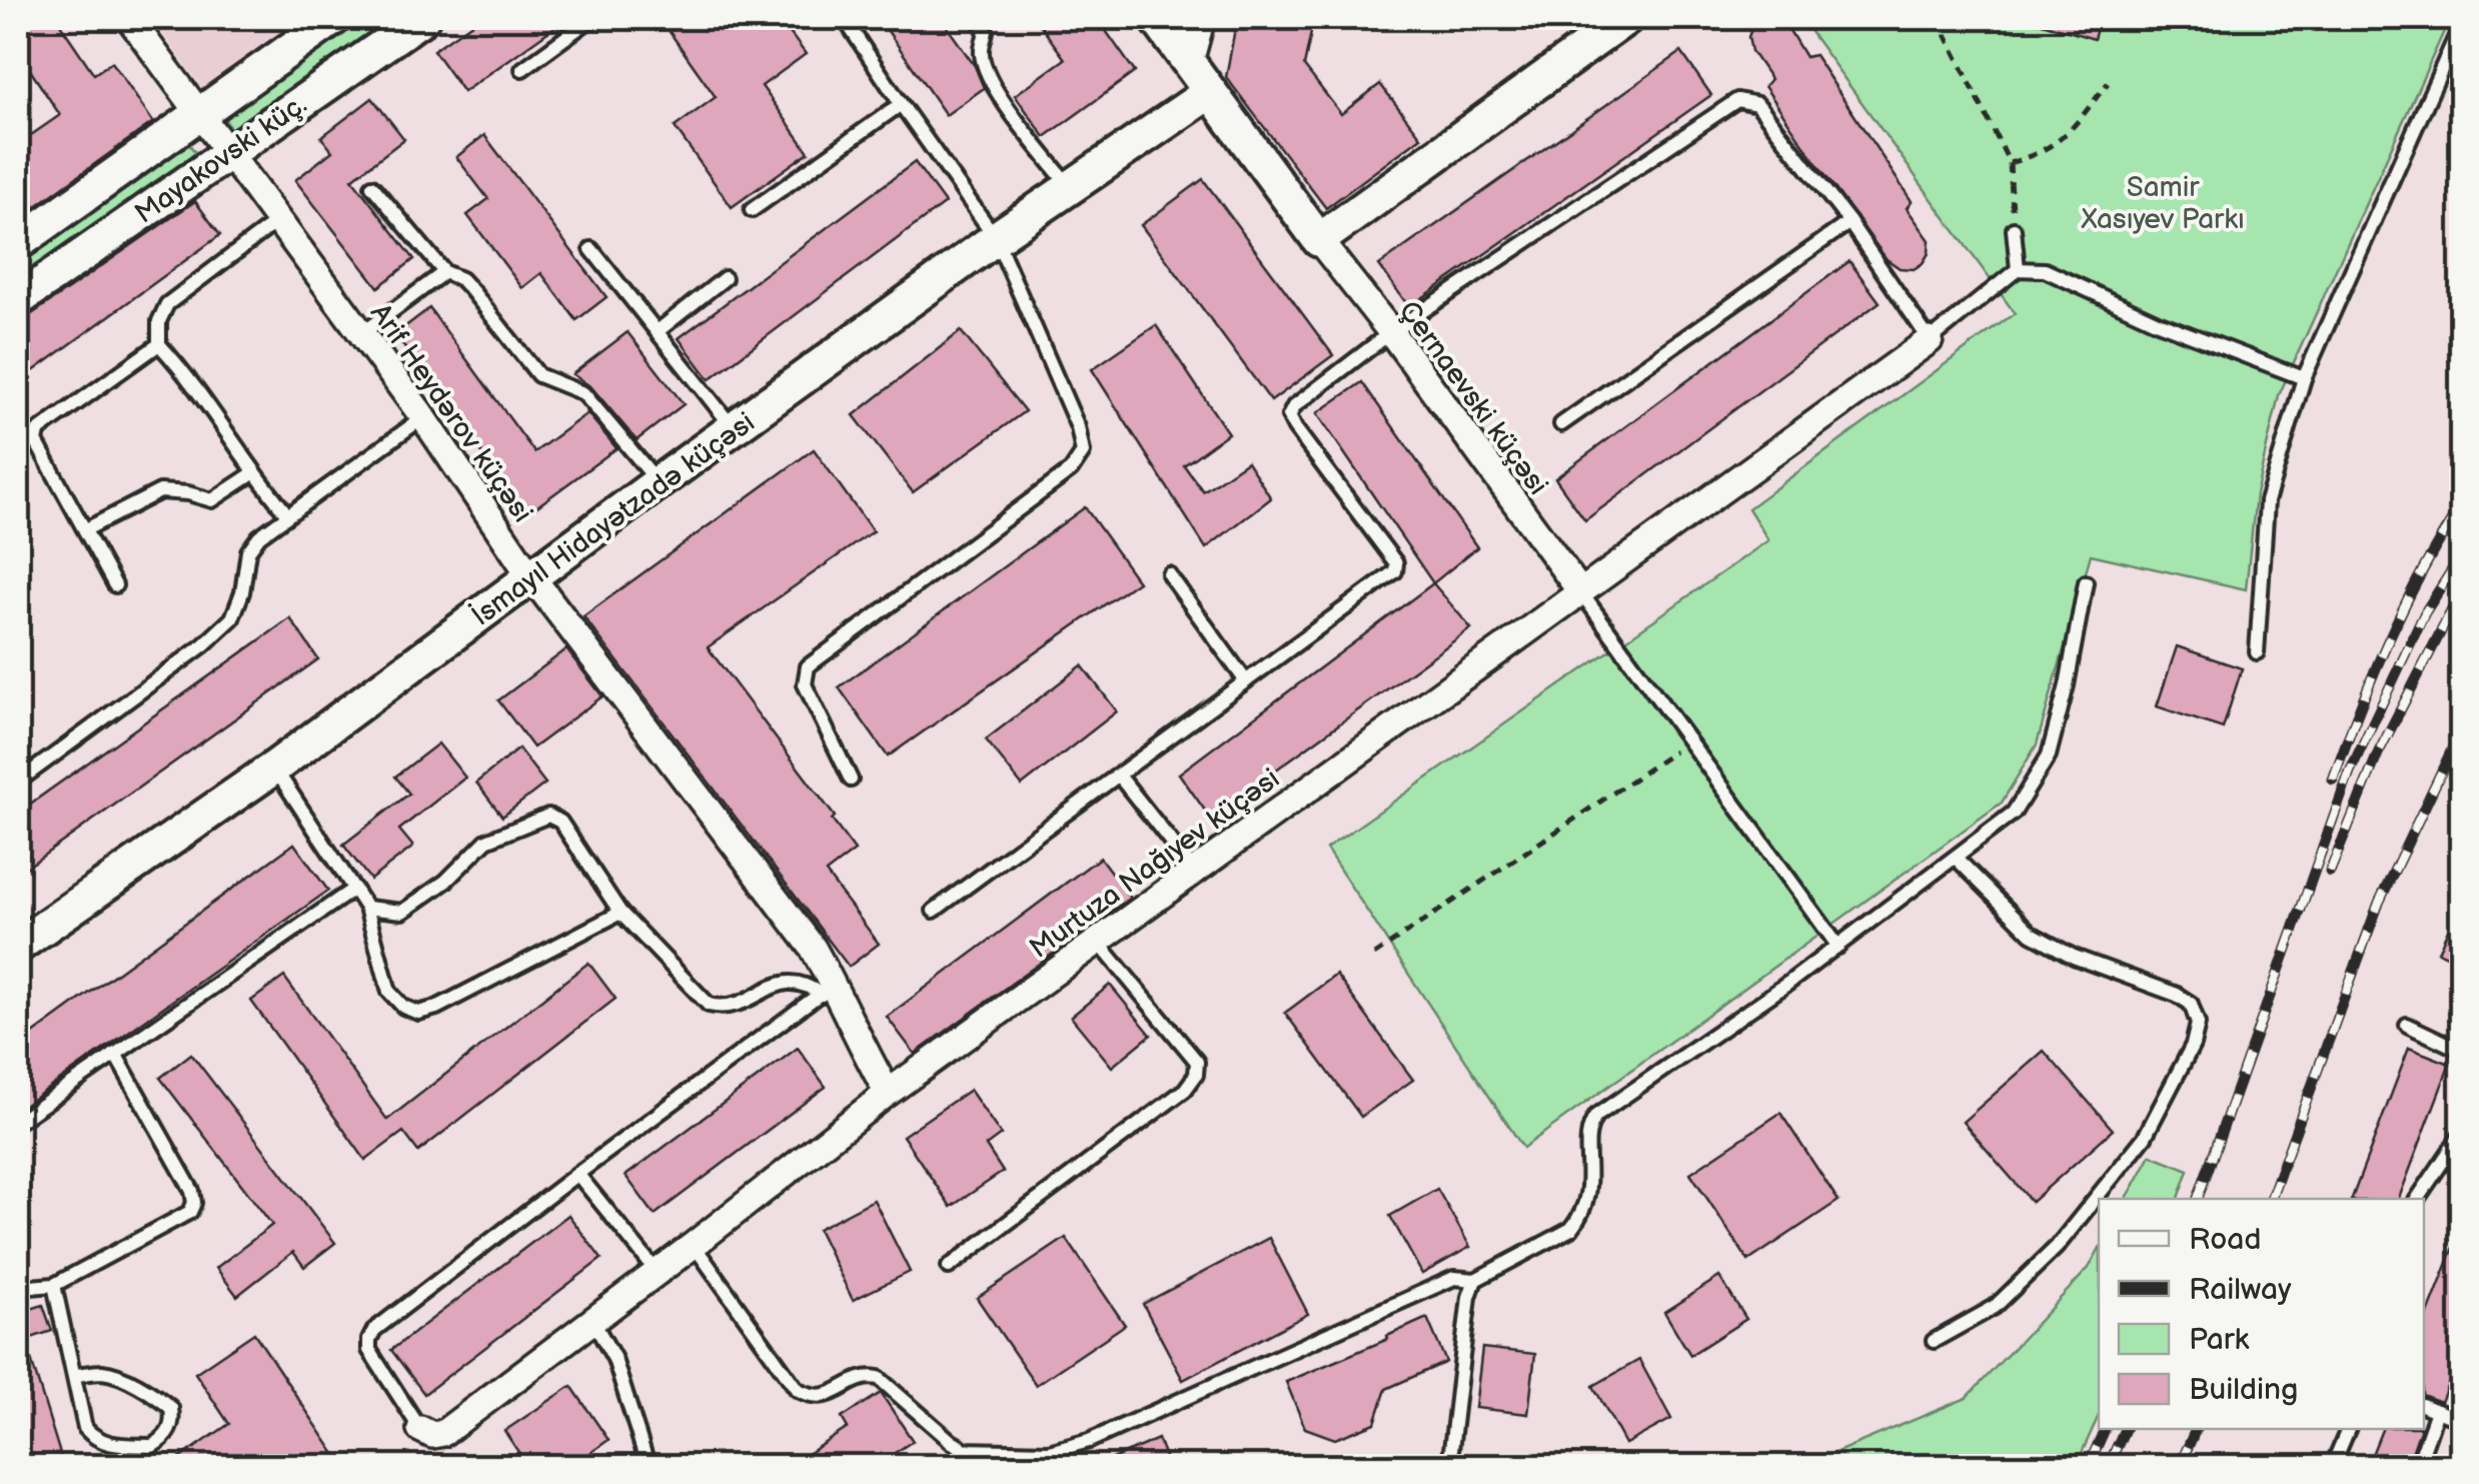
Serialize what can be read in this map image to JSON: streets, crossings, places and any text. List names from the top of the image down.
{
  "streets": {
    "street": [
      "Mayakovski küç.",
      "Çernaevski küçəsi",
      "Arif Heydərov küçəsi",
      "İsmayıl Hidayətzadə küçəsi",
      "Murtuza Nağıyev küçəsi"
    ]
  },
  "crossings": [
    ["Mayakovski küç.", "Arif Heydərov küçəsi"],
    ["Çernaevski küçəsi", "Murtuza Nağıyev küçəsi"],
    ["Arif Heydərov küçəsi", "İsmayıl Hidayətzadə küçəsi"],
    ["Arif Heydərov küçəsi", "Murtuza Nağıyev küçəsi"]
  ],
  "parks": ["Samir Xasıyev Parkı"],
  "legend": [
    "Road",
    "Railway",
    "Park",
    "Building"
  ]
}
